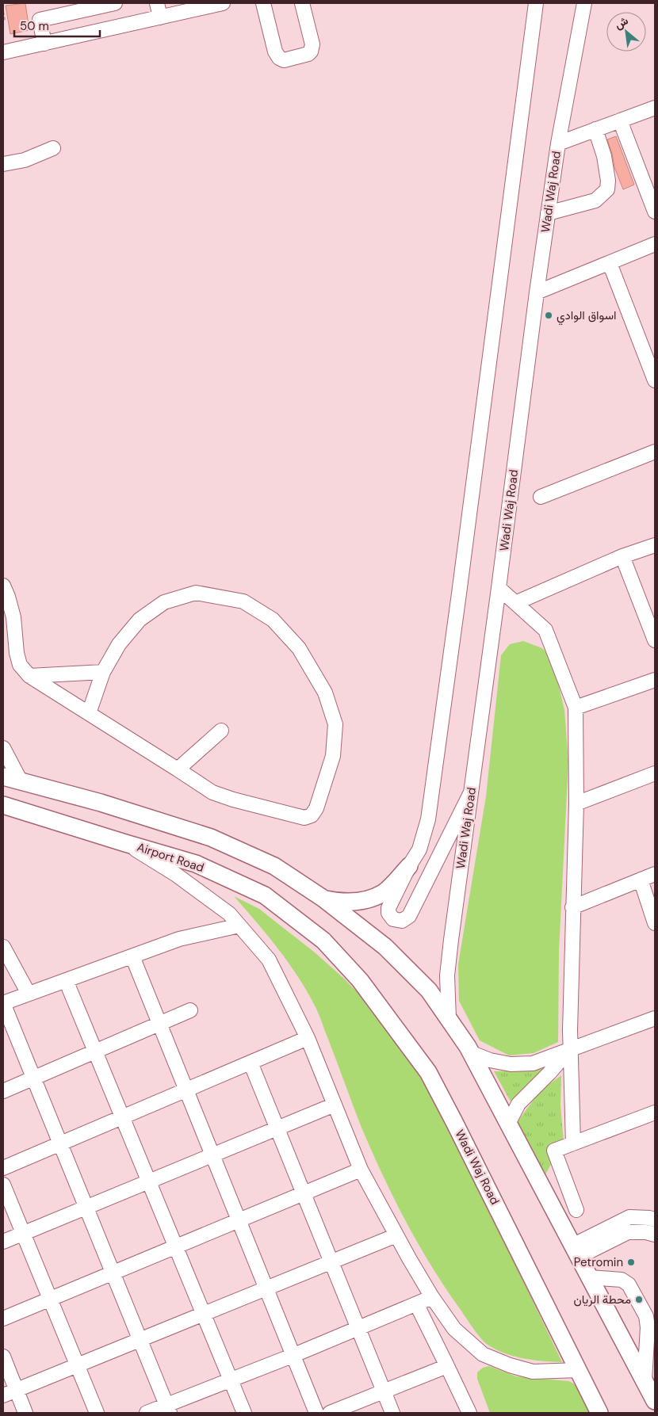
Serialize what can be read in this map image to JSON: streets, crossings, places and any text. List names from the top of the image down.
{
  "streets": {
    "main road": ["Wadi Waj Road", "Airport Road"]
  },
  "crossings": [
    ["Wadi Waj Road", "Airport Road"]
  ],
  "places": ["اسواق الوادي", "Petromin", "محطة الريان"],
  "scale_bar": "50 m",
  "north": "top left"
}
